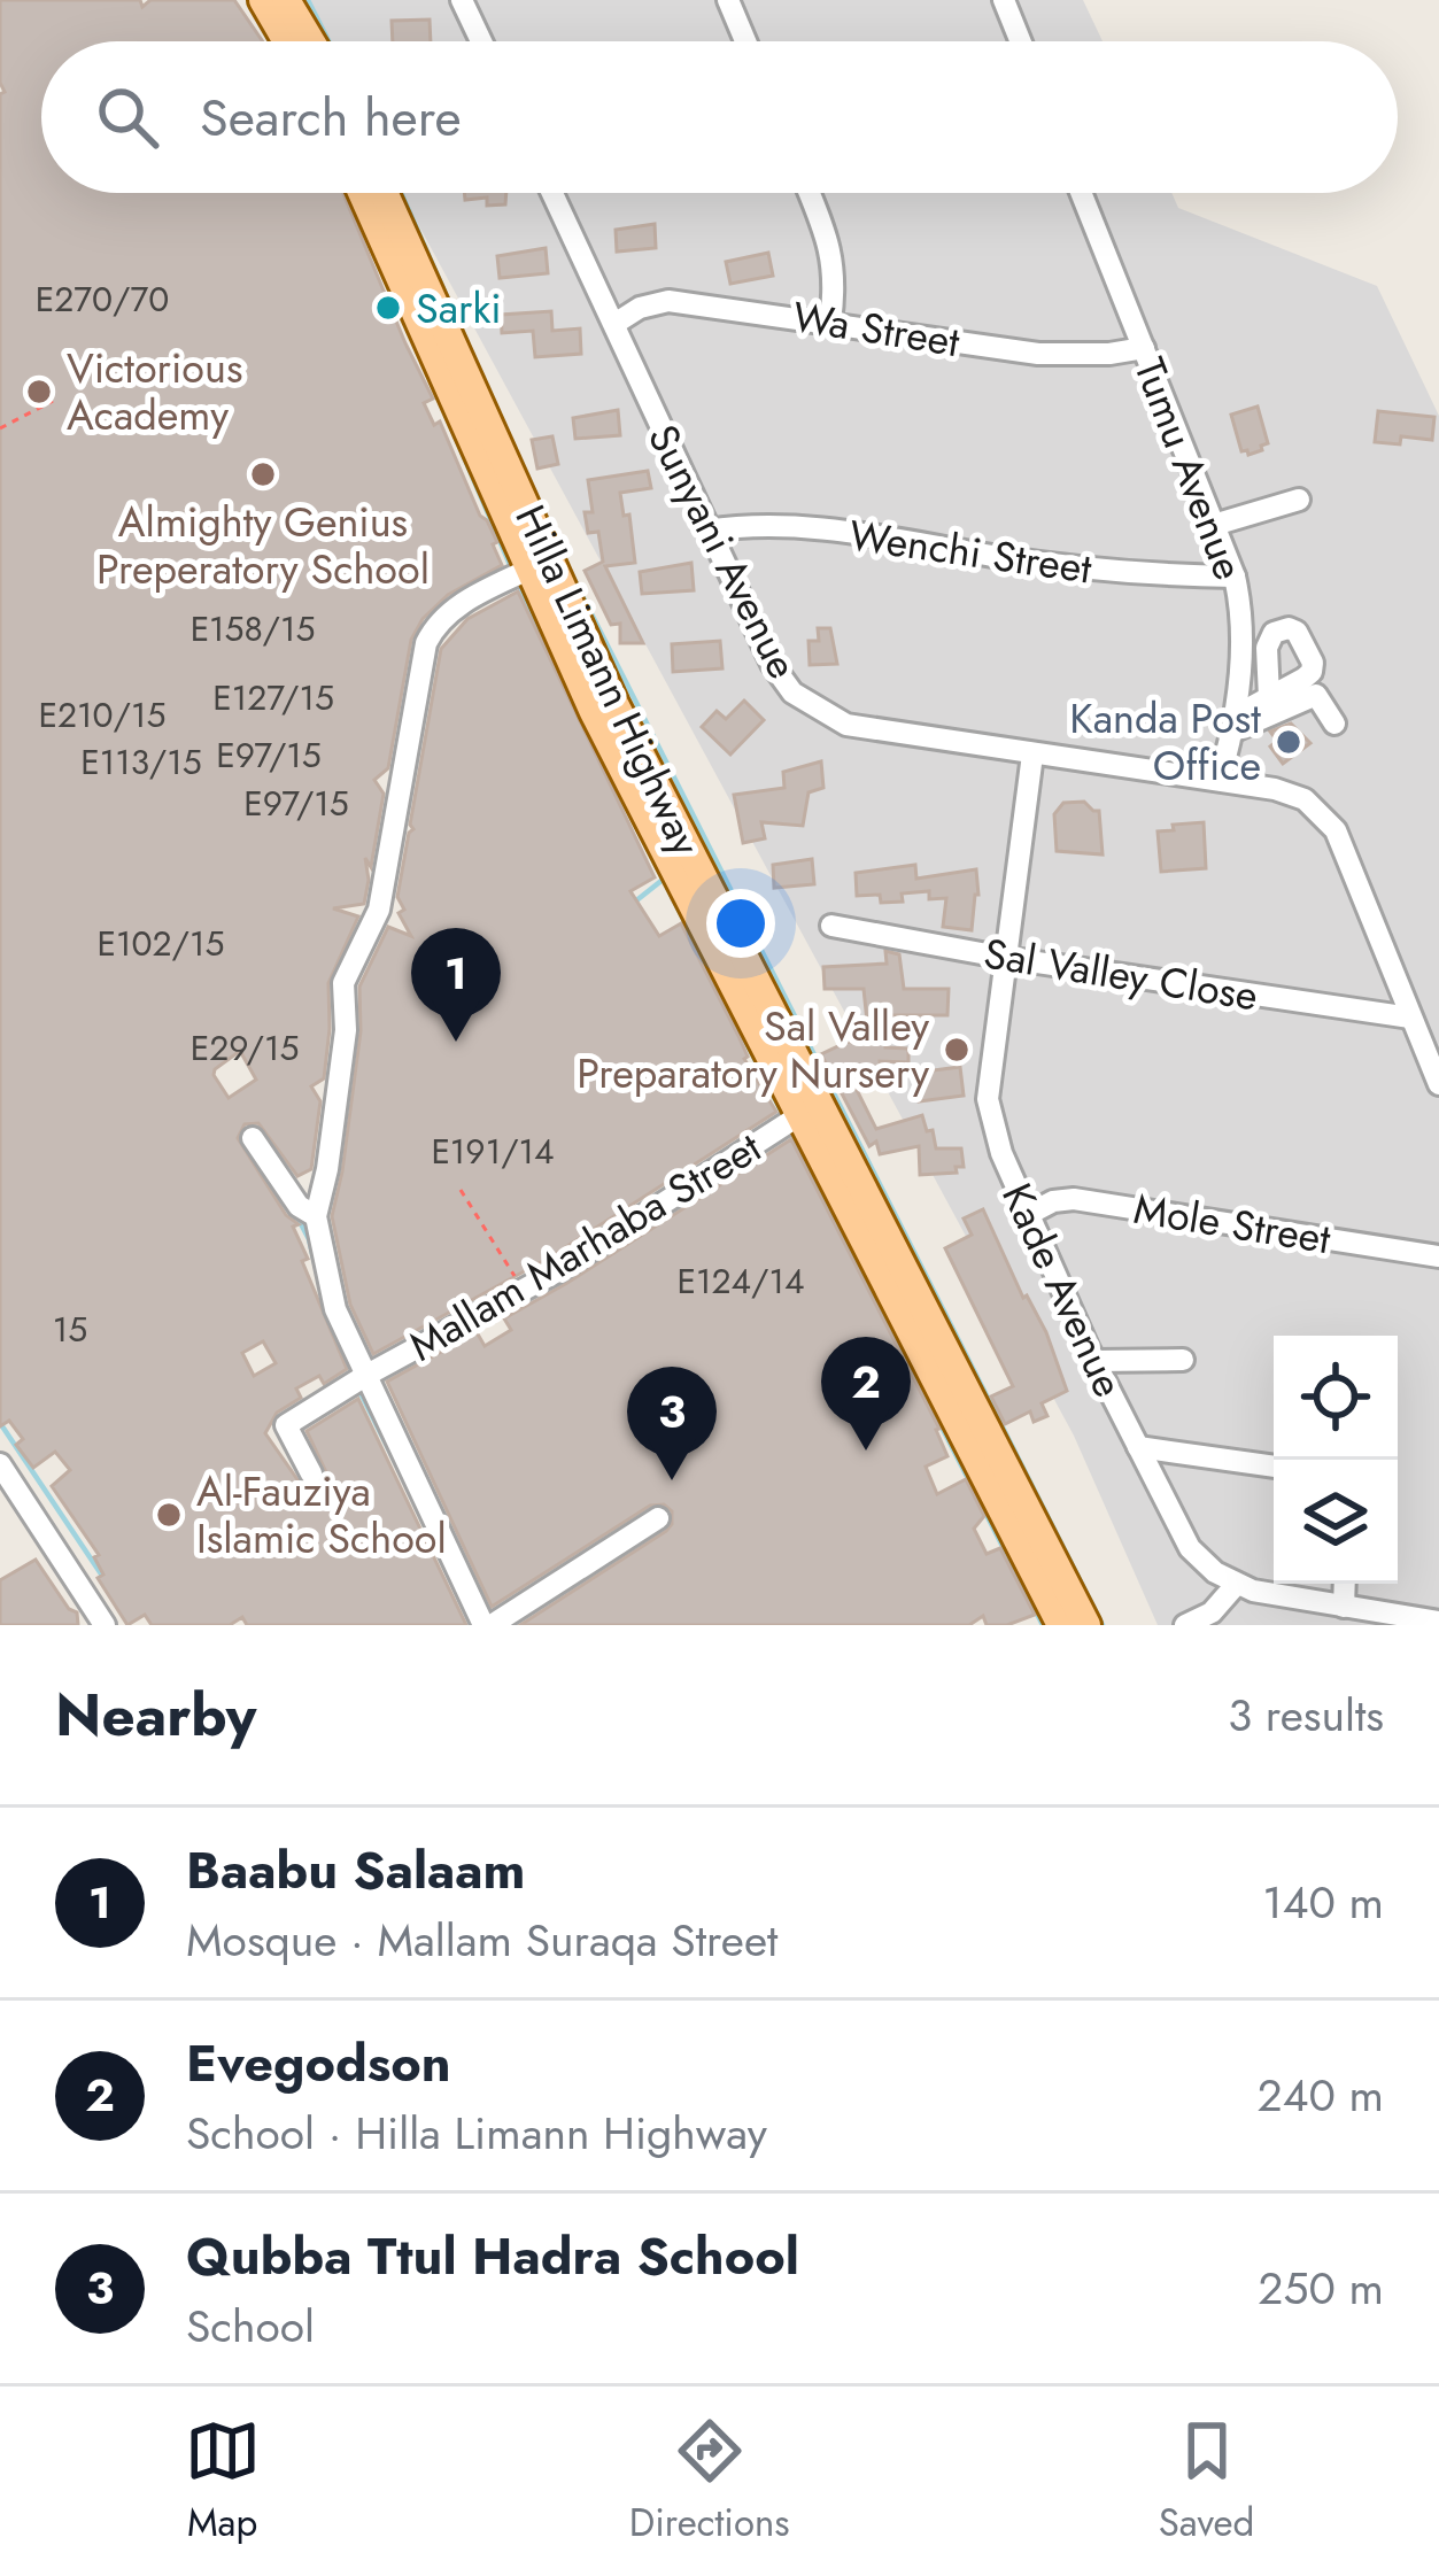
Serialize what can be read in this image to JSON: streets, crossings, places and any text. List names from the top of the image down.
{
  "streets": {
    "main road": ["Hilla Limann Highway"],
    "street": [
      "Wa Street",
      "Tumu Avenue",
      "Sunyani Avenue",
      "Wenchi Street",
      "Sal Valley Close",
      "Mole Street",
      "Mallam Marhaba Street",
      "Kade Avenue"
    ]
  },
  "crossings": [
    ["Wa Street", "Tumu Avenue"],
    ["Wa Street", "Sunyani Avenue"],
    ["Tumu Avenue", "Sunyani Avenue"],
    ["Tumu Avenue", "Wenchi Street"],
    ["Sunyani Avenue", "Wenchi Street"],
    ["Sunyani Avenue", "Sal Valley Close"],
    ["Sunyani Avenue", "Kade Avenue"],
    ["Hilla Limann Highway", "Mallam Marhaba Street"],
    ["Sal Valley Close", "Kade Avenue"],
    ["Mole Street", "Kade Avenue"]
  ],
  "places": [
    "Sarki",
    "Victorious Academy",
    "Almighty Genius Preperatory School",
    "Kanda Post Office",
    "Sal Valley Preparatory Nursery",
    "Al-Fauziya Islamic School"
  ],
  "house_numbers": [
    "E270/70",
    "E158/15",
    "E127/15",
    "E210/15",
    "E97/15",
    "E113/15",
    "E97/15",
    "E102/15",
    "E29/15",
    "E191/14",
    "E124/14",
    "15"
  ],
  "page": {
    "search": "Search here",
    "pins": ["1", "2", "3"],
    "heading": ["Nearby", "3 results"],
    "list": [
      {
        "mark": "1",
        "name": "Baabu Salaam",
        "note": "Mosque · Mallam Suraqa Street",
        "value": "140 m"
      },
      {
        "mark": "2",
        "name": "Evegodson",
        "note": "School · Hilla Limann Highway",
        "value": "240 m"
      },
      {
        "mark": "3",
        "name": "Qubba Ttul Hadra School",
        "note": "School",
        "value": "250 m"
      }
    ],
    "nav": ["Map", "Directions", "Saved"]
  }
}
